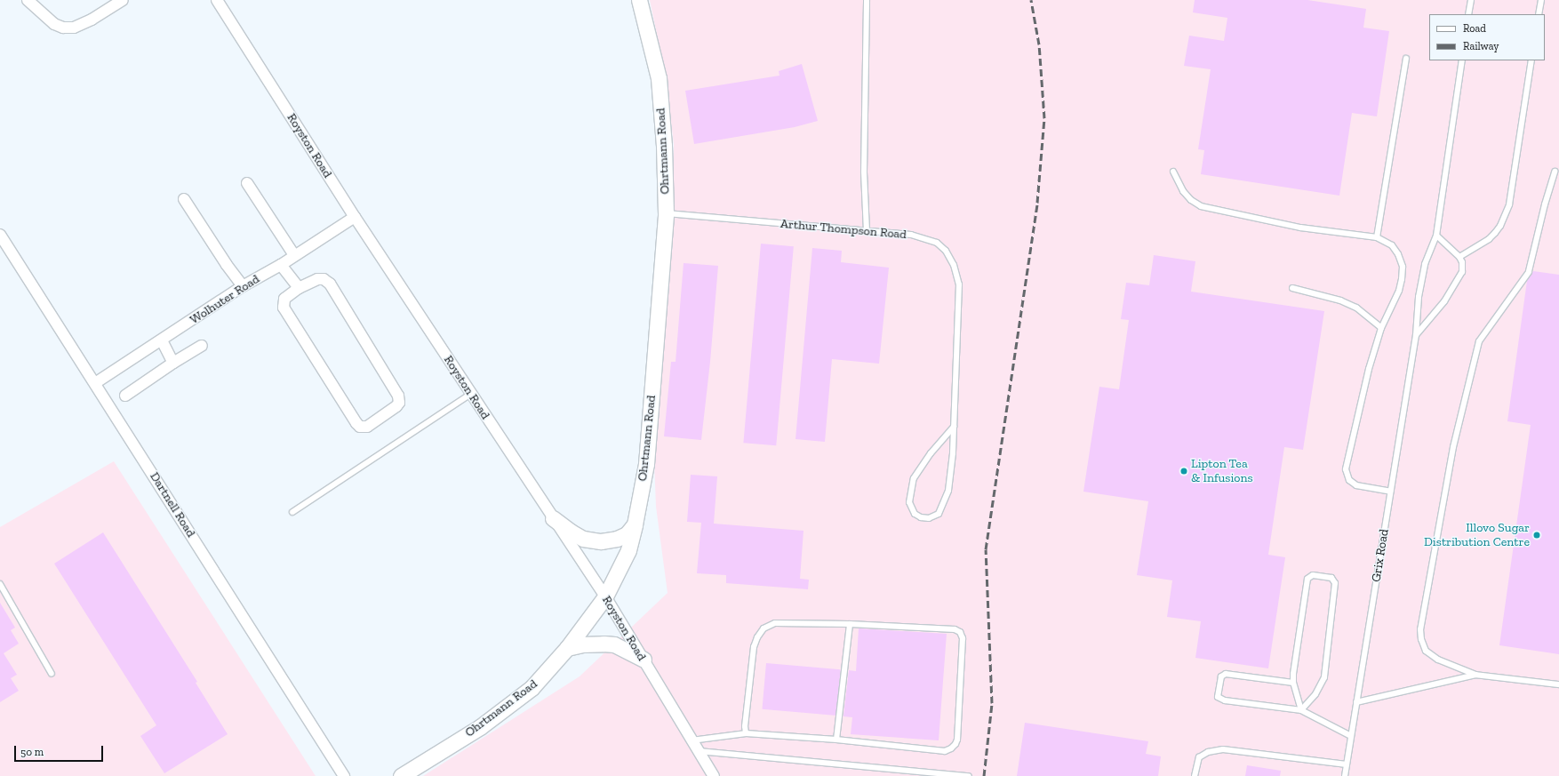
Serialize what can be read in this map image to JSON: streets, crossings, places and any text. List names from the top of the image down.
{
  "streets": {
    "main road": ["Ohrtmann Road"],
    "street": ["Royston Road", "Wolhuter Road", "Dartnell Road"],
    "lane": ["Arthur Thompson Road", "Grix Road"]
  },
  "crossings": [
    ["Royston Road", "Ohrtmann Road"],
    ["Royston Road", "Wolhuter Road"],
    ["Ohrtmann Road", "Arthur Thompson Road"],
    ["Wolhuter Road", "Dartnell Road"]
  ],
  "places": ["Lipton Tea & Infusions", "Illovo Sugar Distribution Centre"],
  "legend": ["Road", "Railway"],
  "scale_bar": "50 m"
}
